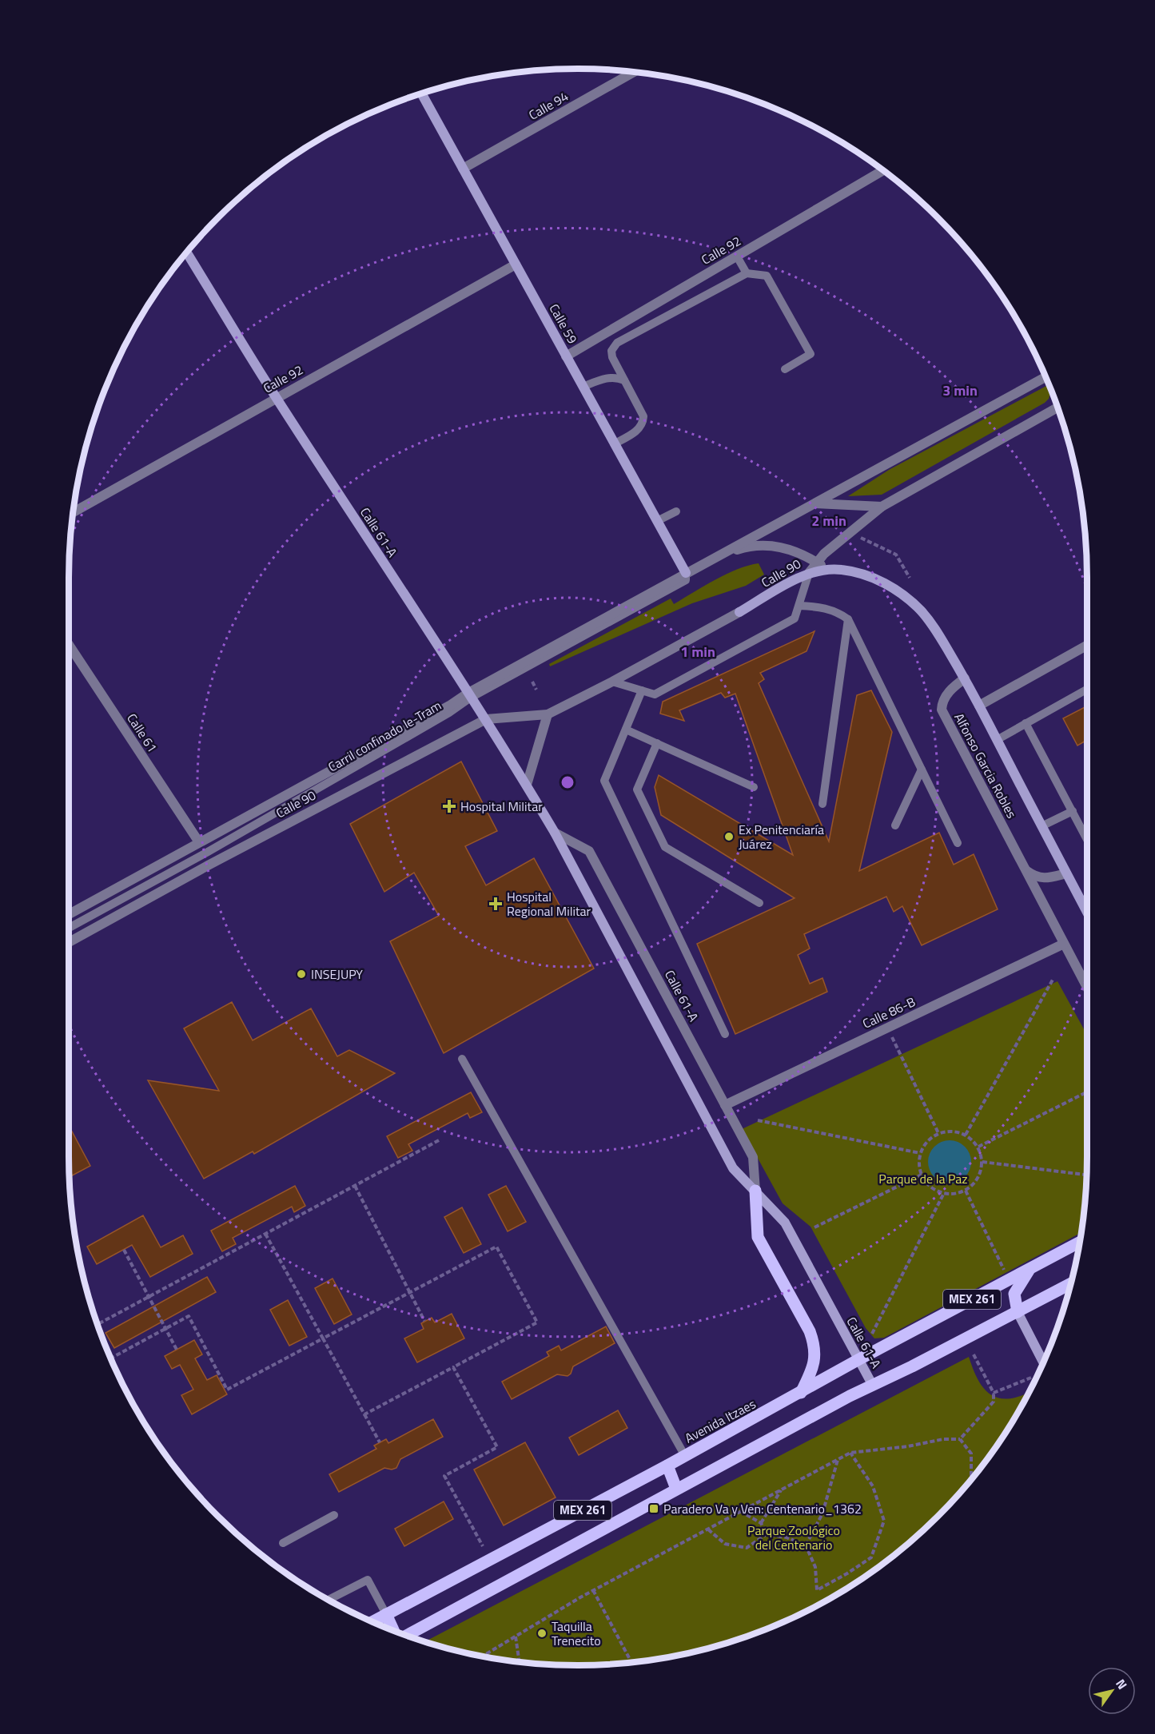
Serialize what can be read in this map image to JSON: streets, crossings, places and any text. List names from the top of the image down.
{
  "streets": {
    "main road": ["MEX 261", "Avenida Itzaes"],
    "street": [
      "Calle 94",
      "Calle 92",
      "Calle 59",
      "Calle 61-A",
      "Calle 90",
      "Calle 61",
      "Alfonso Garcia Robles",
      "Calle 86-B"
    ],
    "lane": ["Carril confinado Ie-Tram"]
  },
  "crossings": [
    ["Calle 94", "Calle 59"],
    ["Calle 92", "Calle 59"],
    ["Calle 92", "Calle 61-A"],
    ["Calle 59", "Calle 90"],
    ["Calle 61-A", "Calle 90"],
    ["Calle 61-A", "Carril confinado Ie-Tram"],
    ["Calle 61-A", "Calle 86-B"],
    ["Calle 61-A", "MEX 261"],
    ["Calle 61-A", "Avenida Itzaes"],
    ["Calle 90", "Calle 61"],
    ["Calle 90", "Carril confinado Ie-Tram"],
    ["Calle 90", "Alfonso Garcia Robles"],
    ["Alfonso Garcia Robles", "Calle 86-B"]
  ],
  "parks": ["Parque de la Paz", "Parque Zoológico del Centenario"],
  "places": {
    "health": ["Hospital Militar", "Hospital Regional Militar"],
    "other": ["Ex Penitenciaría Juárez", "INSEJUPY", "Taquilla Trenecito"],
    "transit": ["Paradero Va y Ven: Centenario_1362"]
  },
  "north": "top right",
  "rings": ["3 min", "2 min", "1 min"]
}
